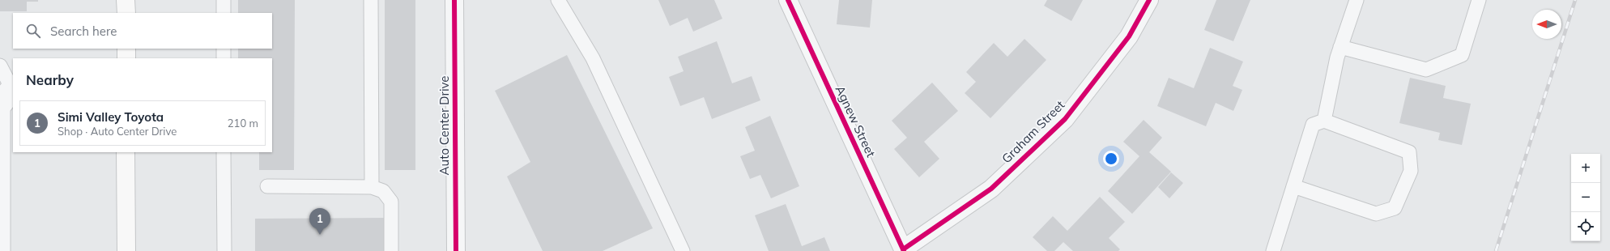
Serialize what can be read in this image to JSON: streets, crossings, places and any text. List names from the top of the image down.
{
  "streets": {
    "street": ["Agnew Street", "Auto Center Drive", "Graham Street"]
  },
  "crossings": [
    ["Agnew Street", "Graham Street"]
  ],
  "north": "left",
  "page": {
    "search": "Search here",
    "heading": "Nearby",
    "list": [
      {
        "mark": "1",
        "name": "Simi Valley Toyota",
        "note": "Shop · Auto Center Drive",
        "value": "210 m"
      }
    ],
    "map_buttons": ["+", "−"],
    "pins": "1"
  }
}
